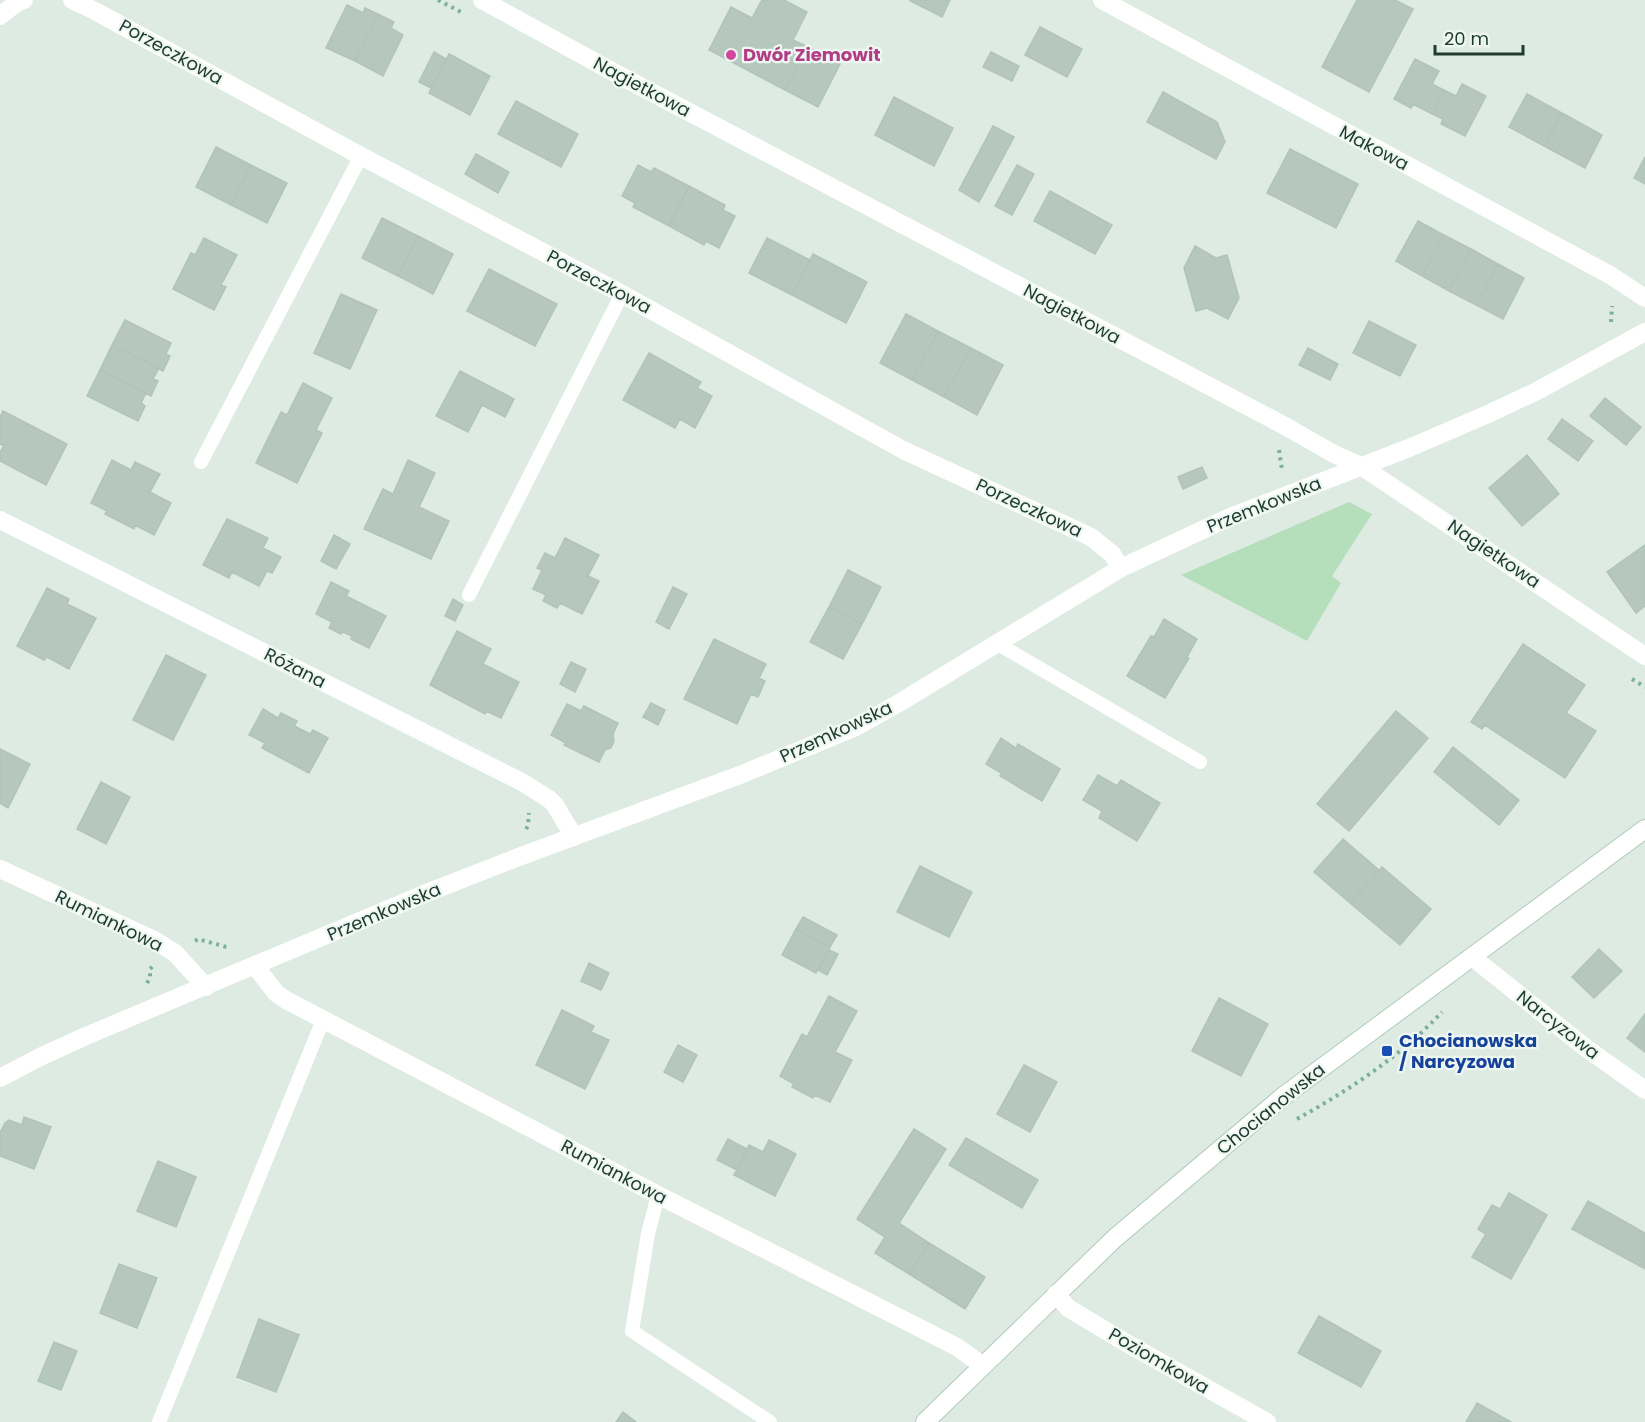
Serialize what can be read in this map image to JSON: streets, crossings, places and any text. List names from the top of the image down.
{
  "streets": {
    "street": [
      "Porzeczkowa",
      "Nagietkowa",
      "Makowa",
      "Przemkowska",
      "Różana",
      "Rumiankowa",
      "Narcyzowa",
      "Chocianowska",
      "Poziomkowa"
    ]
  },
  "crossings": [
    ["Porzeczkowa", "Przemkowska"],
    ["Nagietkowa", "Przemkowska"],
    ["Przemkowska", "Różana"],
    ["Przemkowska", "Rumiankowa"],
    ["Rumiankowa", "Chocianowska"],
    ["Narcyzowa", "Chocianowska"],
    ["Chocianowska", "Poziomkowa"]
  ],
  "places": {
    "other": ["Dwór Ziemowit"],
    "transit": ["Chocianowska / Narcyzowa"]
  },
  "scale_bar": "20 m"
}
